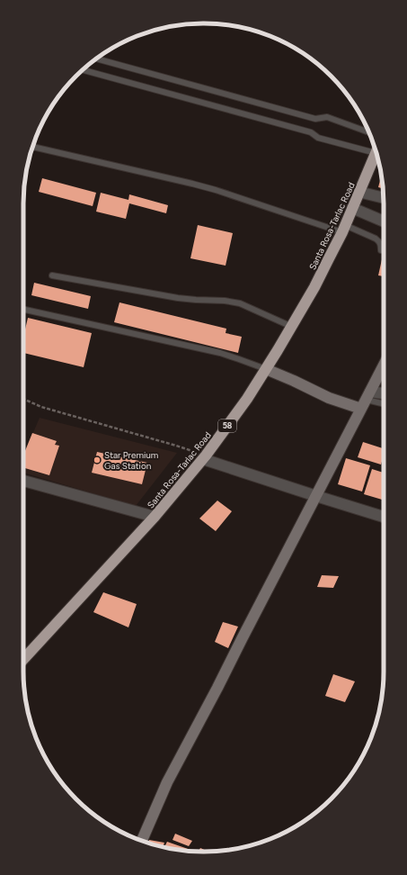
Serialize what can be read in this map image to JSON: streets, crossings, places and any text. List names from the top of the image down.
{
  "streets": {
    "highway": ["Santa Rosa-Tarlac Road", "58"]
  },
  "places": ["Star Premium Gas Station"]
}
